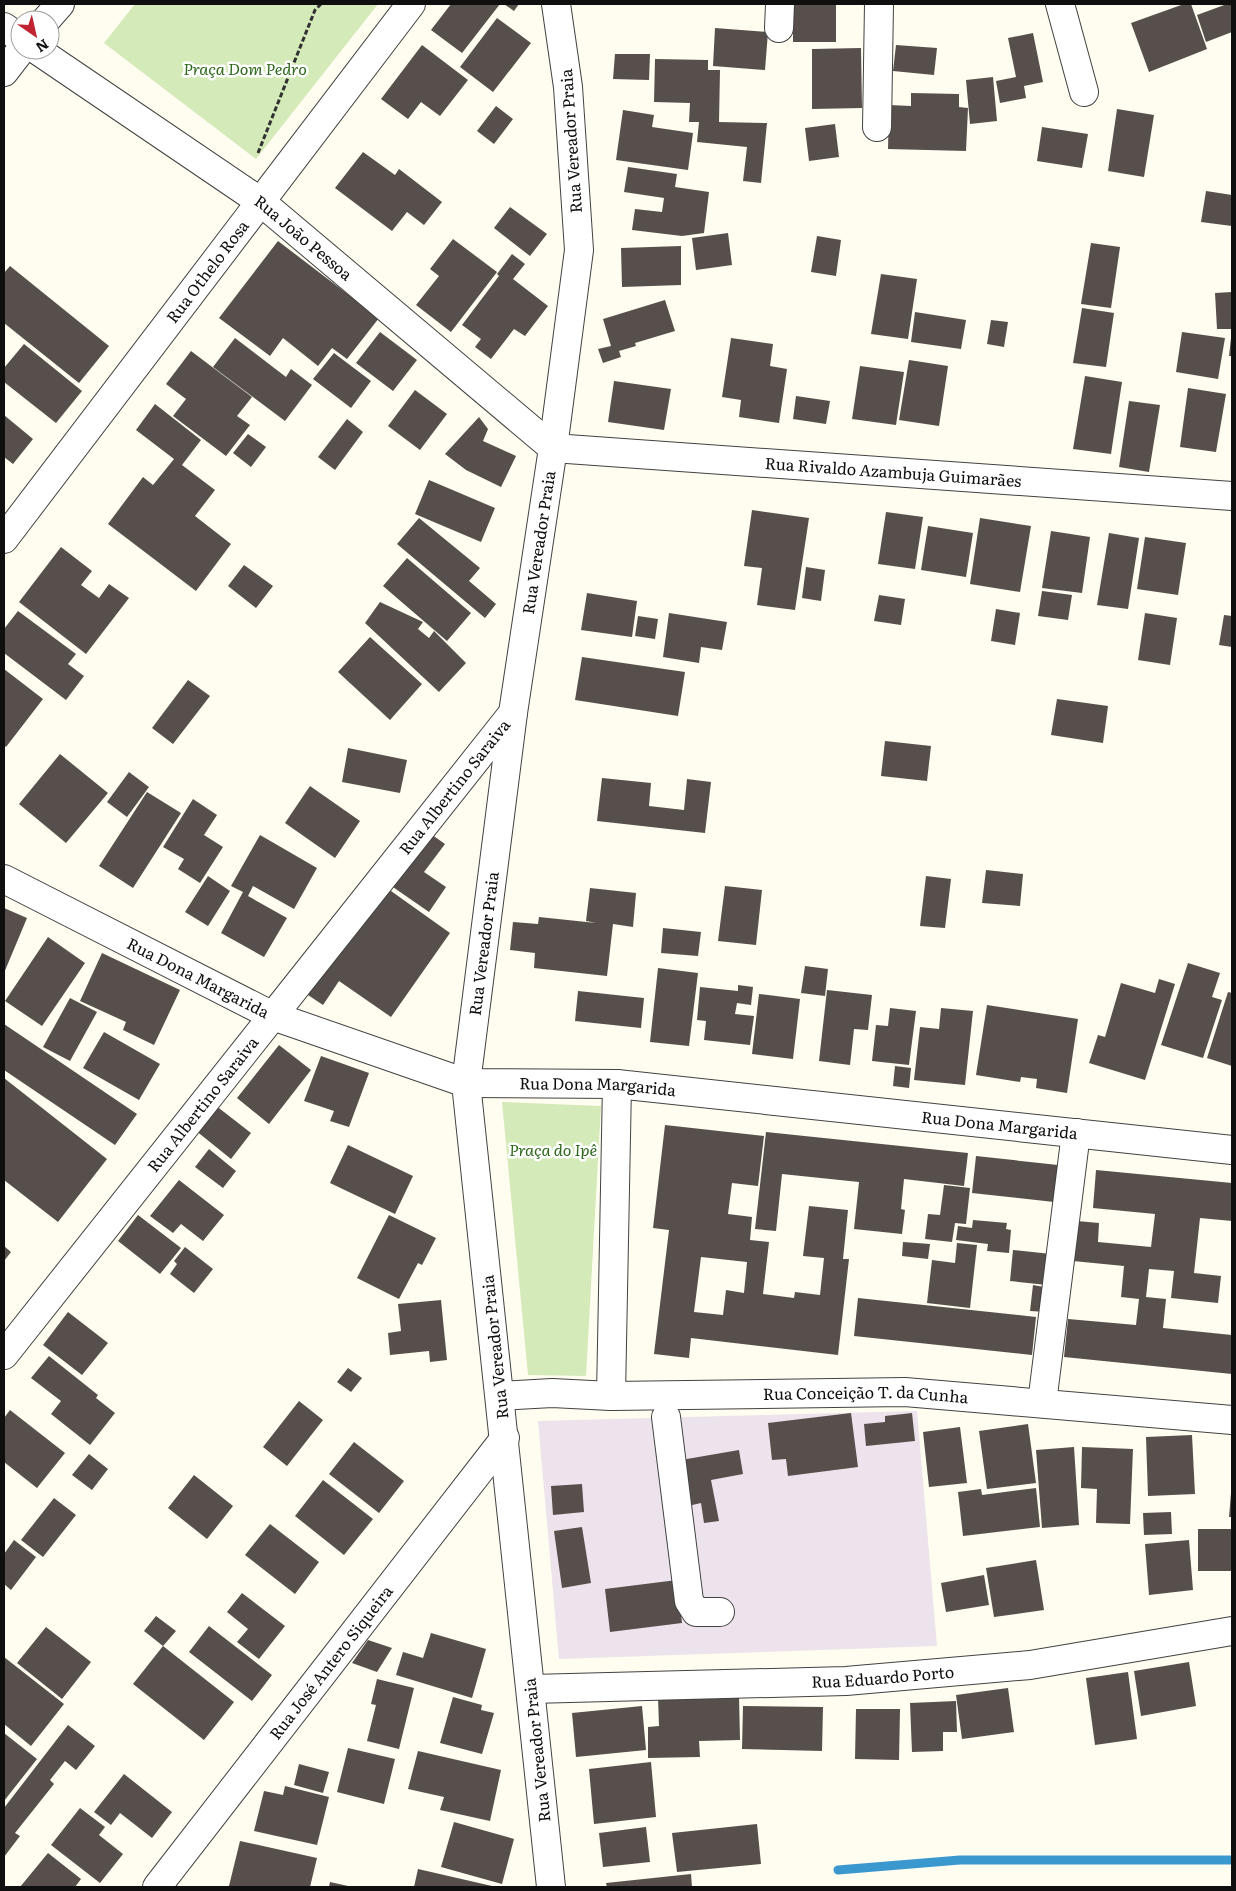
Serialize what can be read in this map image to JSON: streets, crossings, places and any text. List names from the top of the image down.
{
  "streets": {
    "street": [
      "Rua Vereador Praia",
      "Rua João Pessoa",
      "Rua Othelo Rosa",
      "Rua Rivaldo Azambuja Guimarães",
      "Rua Albertino Saraiva",
      "Rua Dona Margarida",
      "Rua Conceição T. da Cunha",
      "Rua José Antero Siqueira",
      "Rua Eduardo Porto"
    ]
  },
  "crossings": [
    ["Rua Vereador Praia", "Rua João Pessoa"],
    ["Rua Vereador Praia", "Rua Rivaldo Azambuja Guimarães"],
    ["Rua Vereador Praia", "Rua Albertino Saraiva"],
    ["Rua Vereador Praia", "Rua Dona Margarida"],
    ["Rua Vereador Praia", "Rua Conceição T. da Cunha"],
    ["Rua Vereador Praia", "Rua José Antero Siqueira"],
    ["Rua Vereador Praia", "Rua Eduardo Porto"],
    ["Rua João Pessoa", "Rua Othelo Rosa"],
    ["Rua João Pessoa", "Rua Rivaldo Azambuja Guimarães"],
    ["Rua Albertino Saraiva", "Rua Dona Margarida"]
  ],
  "parks": ["Praça Dom Pedro", "Praça do Ipê"],
  "north": "bottom right"
}
